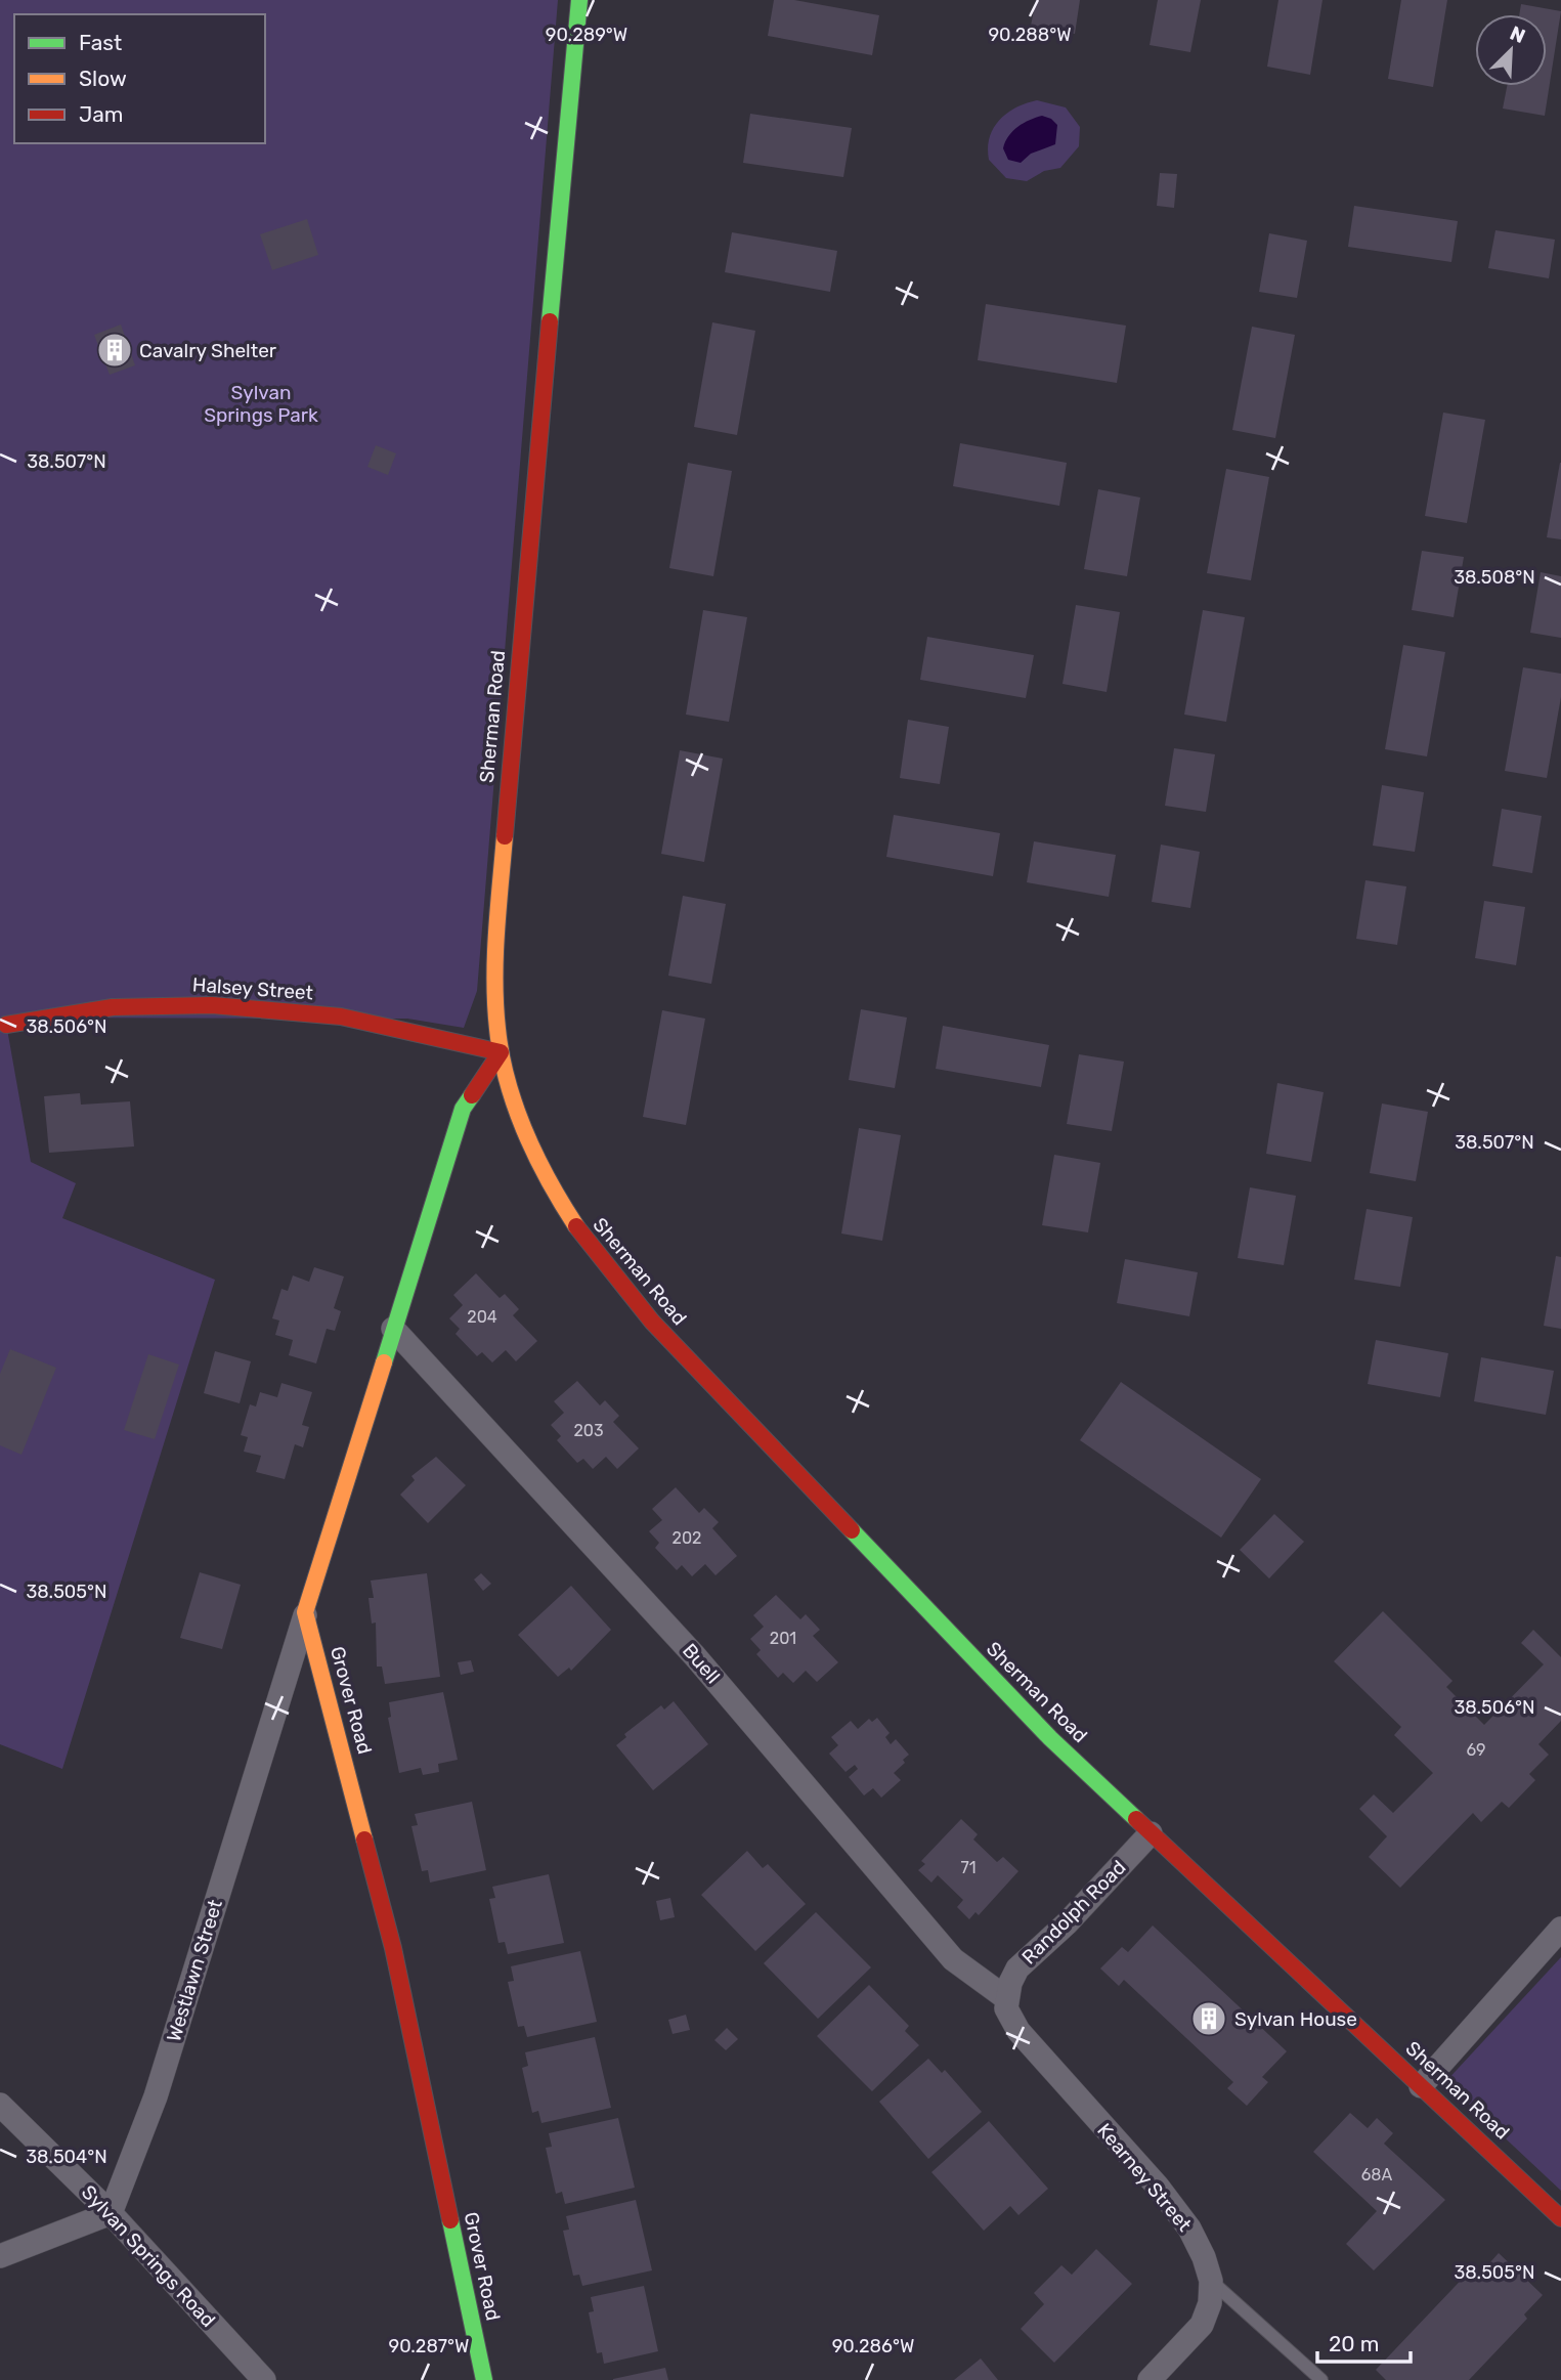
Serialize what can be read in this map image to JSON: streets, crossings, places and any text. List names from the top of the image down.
{
  "streets": {
    "street": [
      "Sherman Road",
      "Halsey Street",
      "Buell",
      "Grover Road",
      "Randolph Road",
      "Westlawn Street",
      "Kearney Street",
      "Sylvan Springs Road"
    ]
  },
  "crossings": [
    ["Sherman Road", "Halsey Street"],
    ["Sherman Road", "Randolph Road"],
    ["Buell", "Randolph Road"],
    ["Buell", "Kearney Street"],
    ["Grover Road", "Westlawn Street"],
    ["Randolph Road", "Kearney Street"],
    ["Westlawn Street", "Sylvan Springs Road"]
  ],
  "parks": ["Sylvan Springs Park"],
  "places": {
    "building": ["Cavalry Shelter", "Sylvan House"]
  },
  "house_numbers": [
    "204",
    "203",
    "202",
    "201",
    "69",
    "71",
    "68A"
  ],
  "legend": ["Fast", "Slow", "Jam"],
  "scale_bar": "20 m",
  "north": "top right",
  "coordinates": [
    "90.288°W",
    "90.289°W",
    "38.507°N",
    "38.508°N",
    "38.506°N",
    "38.505°N",
    "38.504°N",
    "90.287°W",
    "90.286°W"
  ]
}
